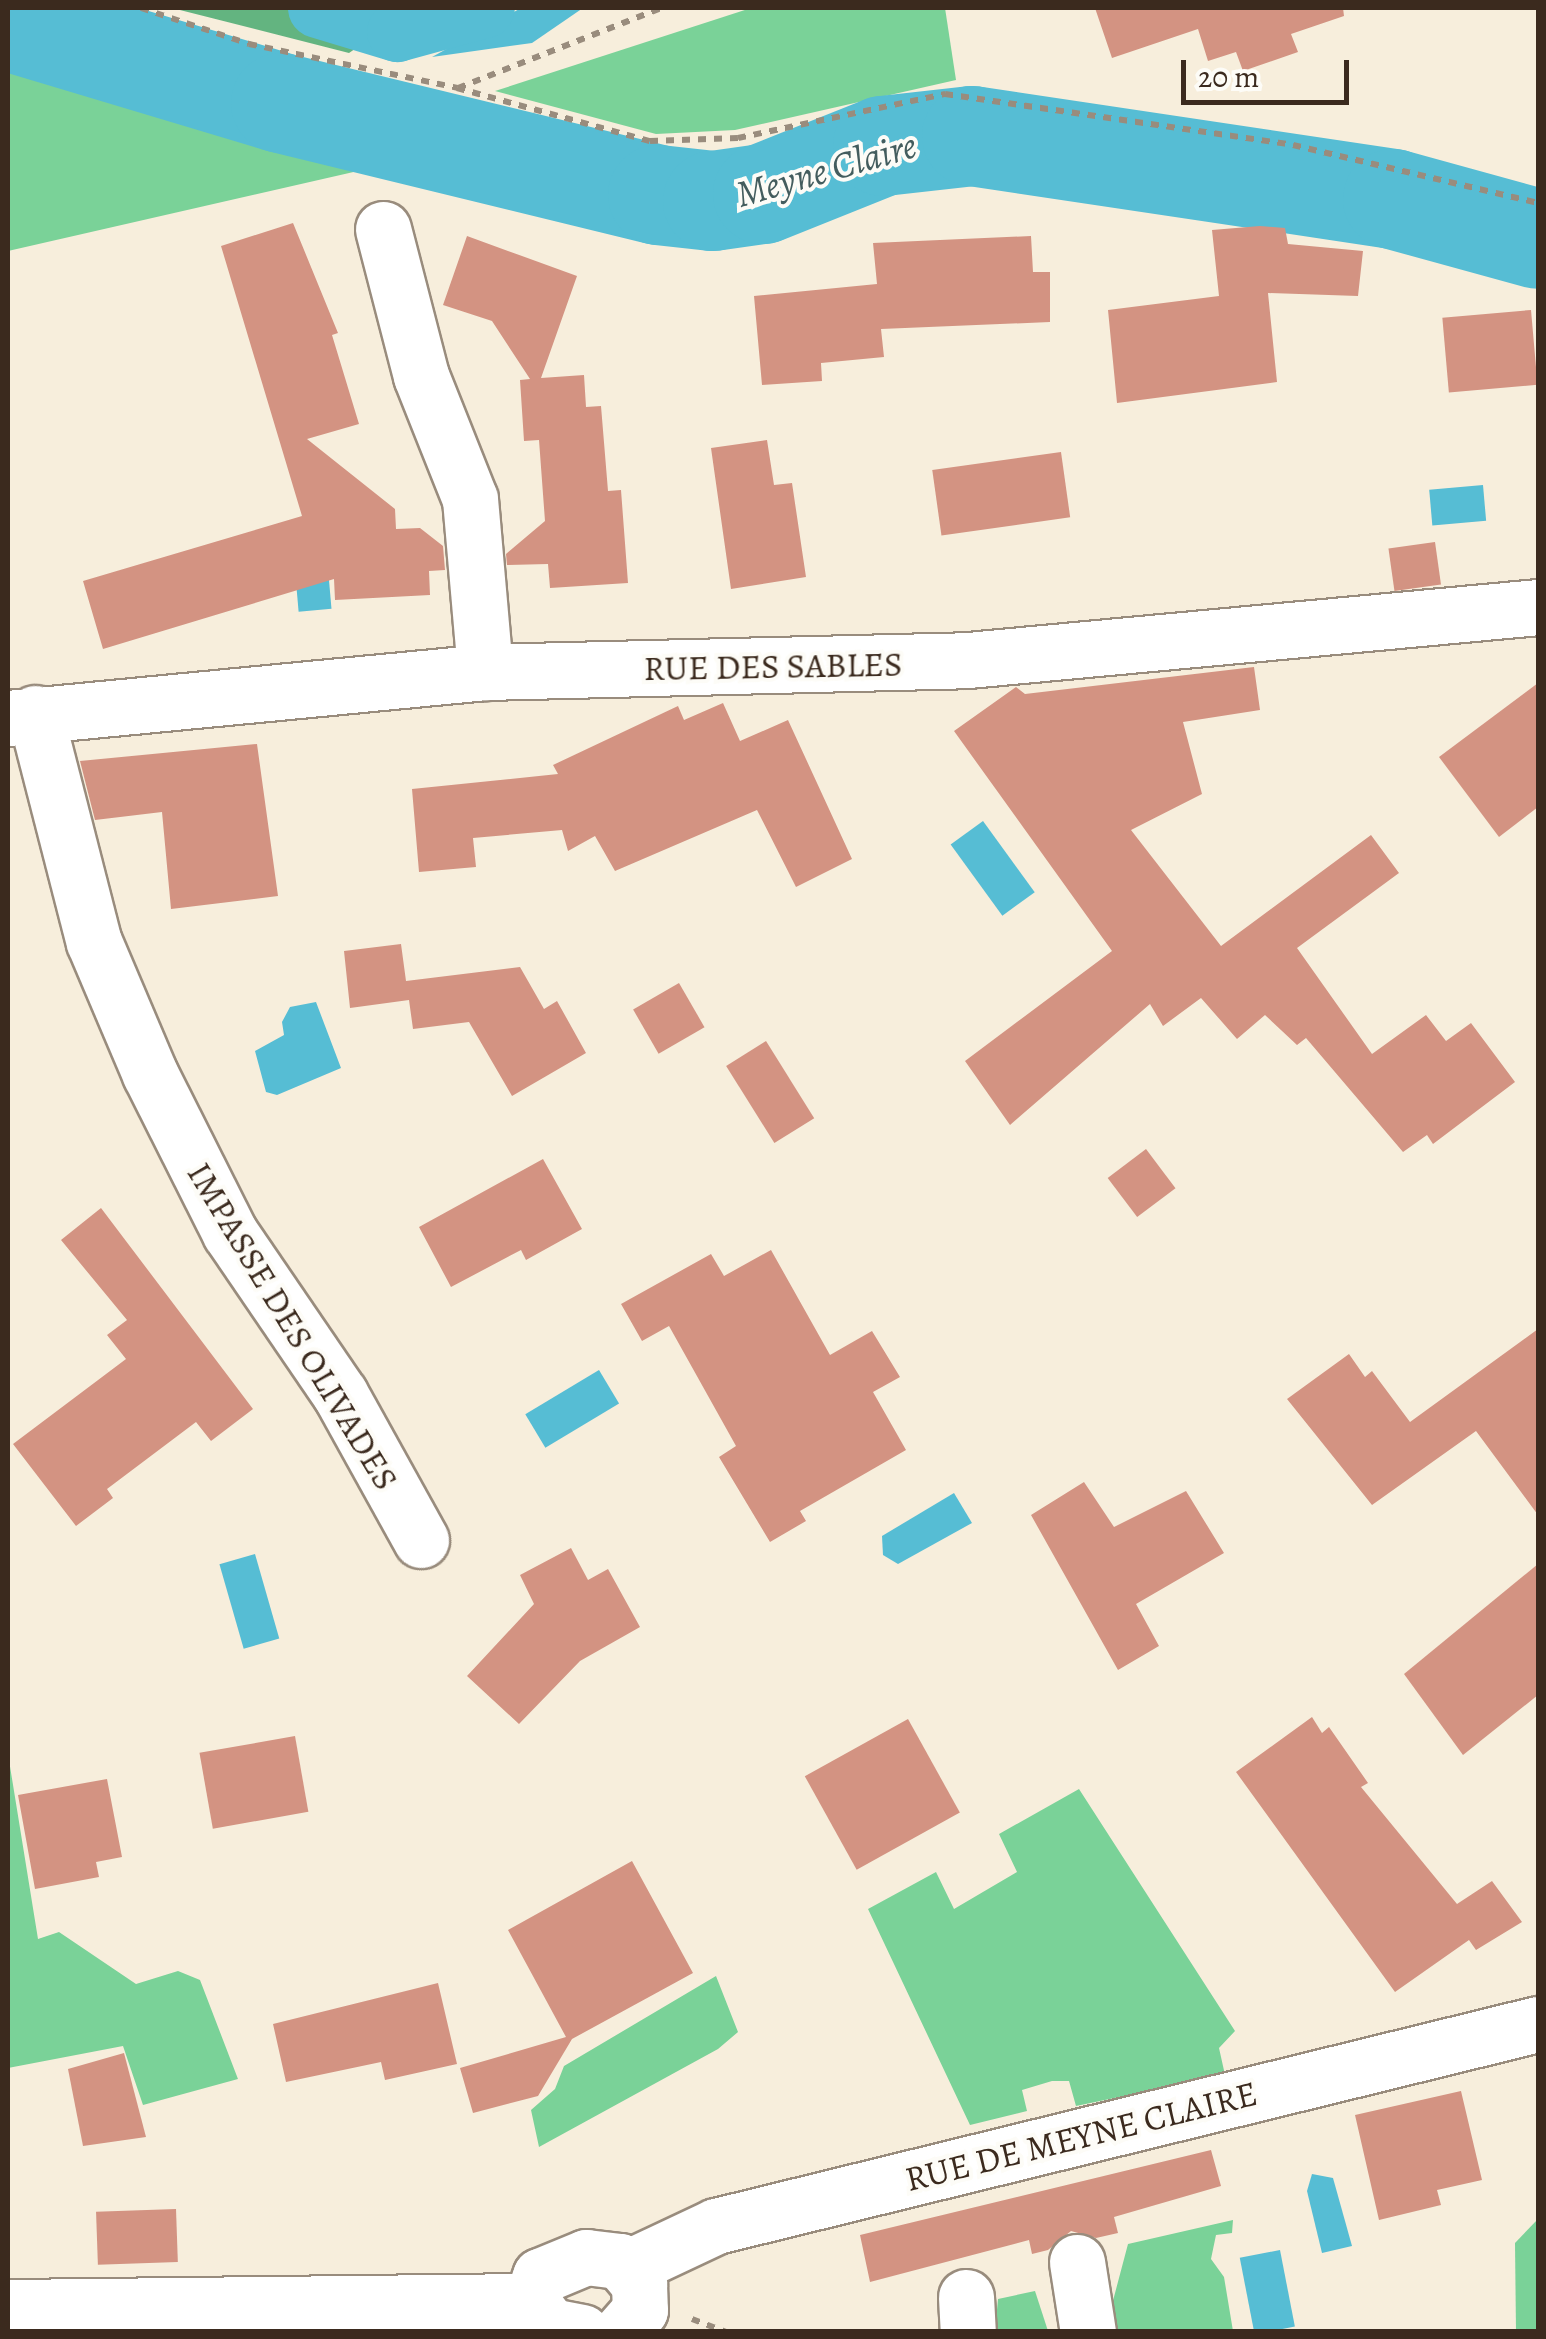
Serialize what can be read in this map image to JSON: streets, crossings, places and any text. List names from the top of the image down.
{
  "streets": {
    "street": ["RUE DES SABLES", "IMPASSE DES OLIVADES", "RUE DE MEYNE CLAIRE"]
  },
  "crossings": [
    ["RUE DES SABLES", "IMPASSE DES OLIVADES"]
  ],
  "water": ["Meyne Claire"],
  "scale_bar": "20 m"
}
